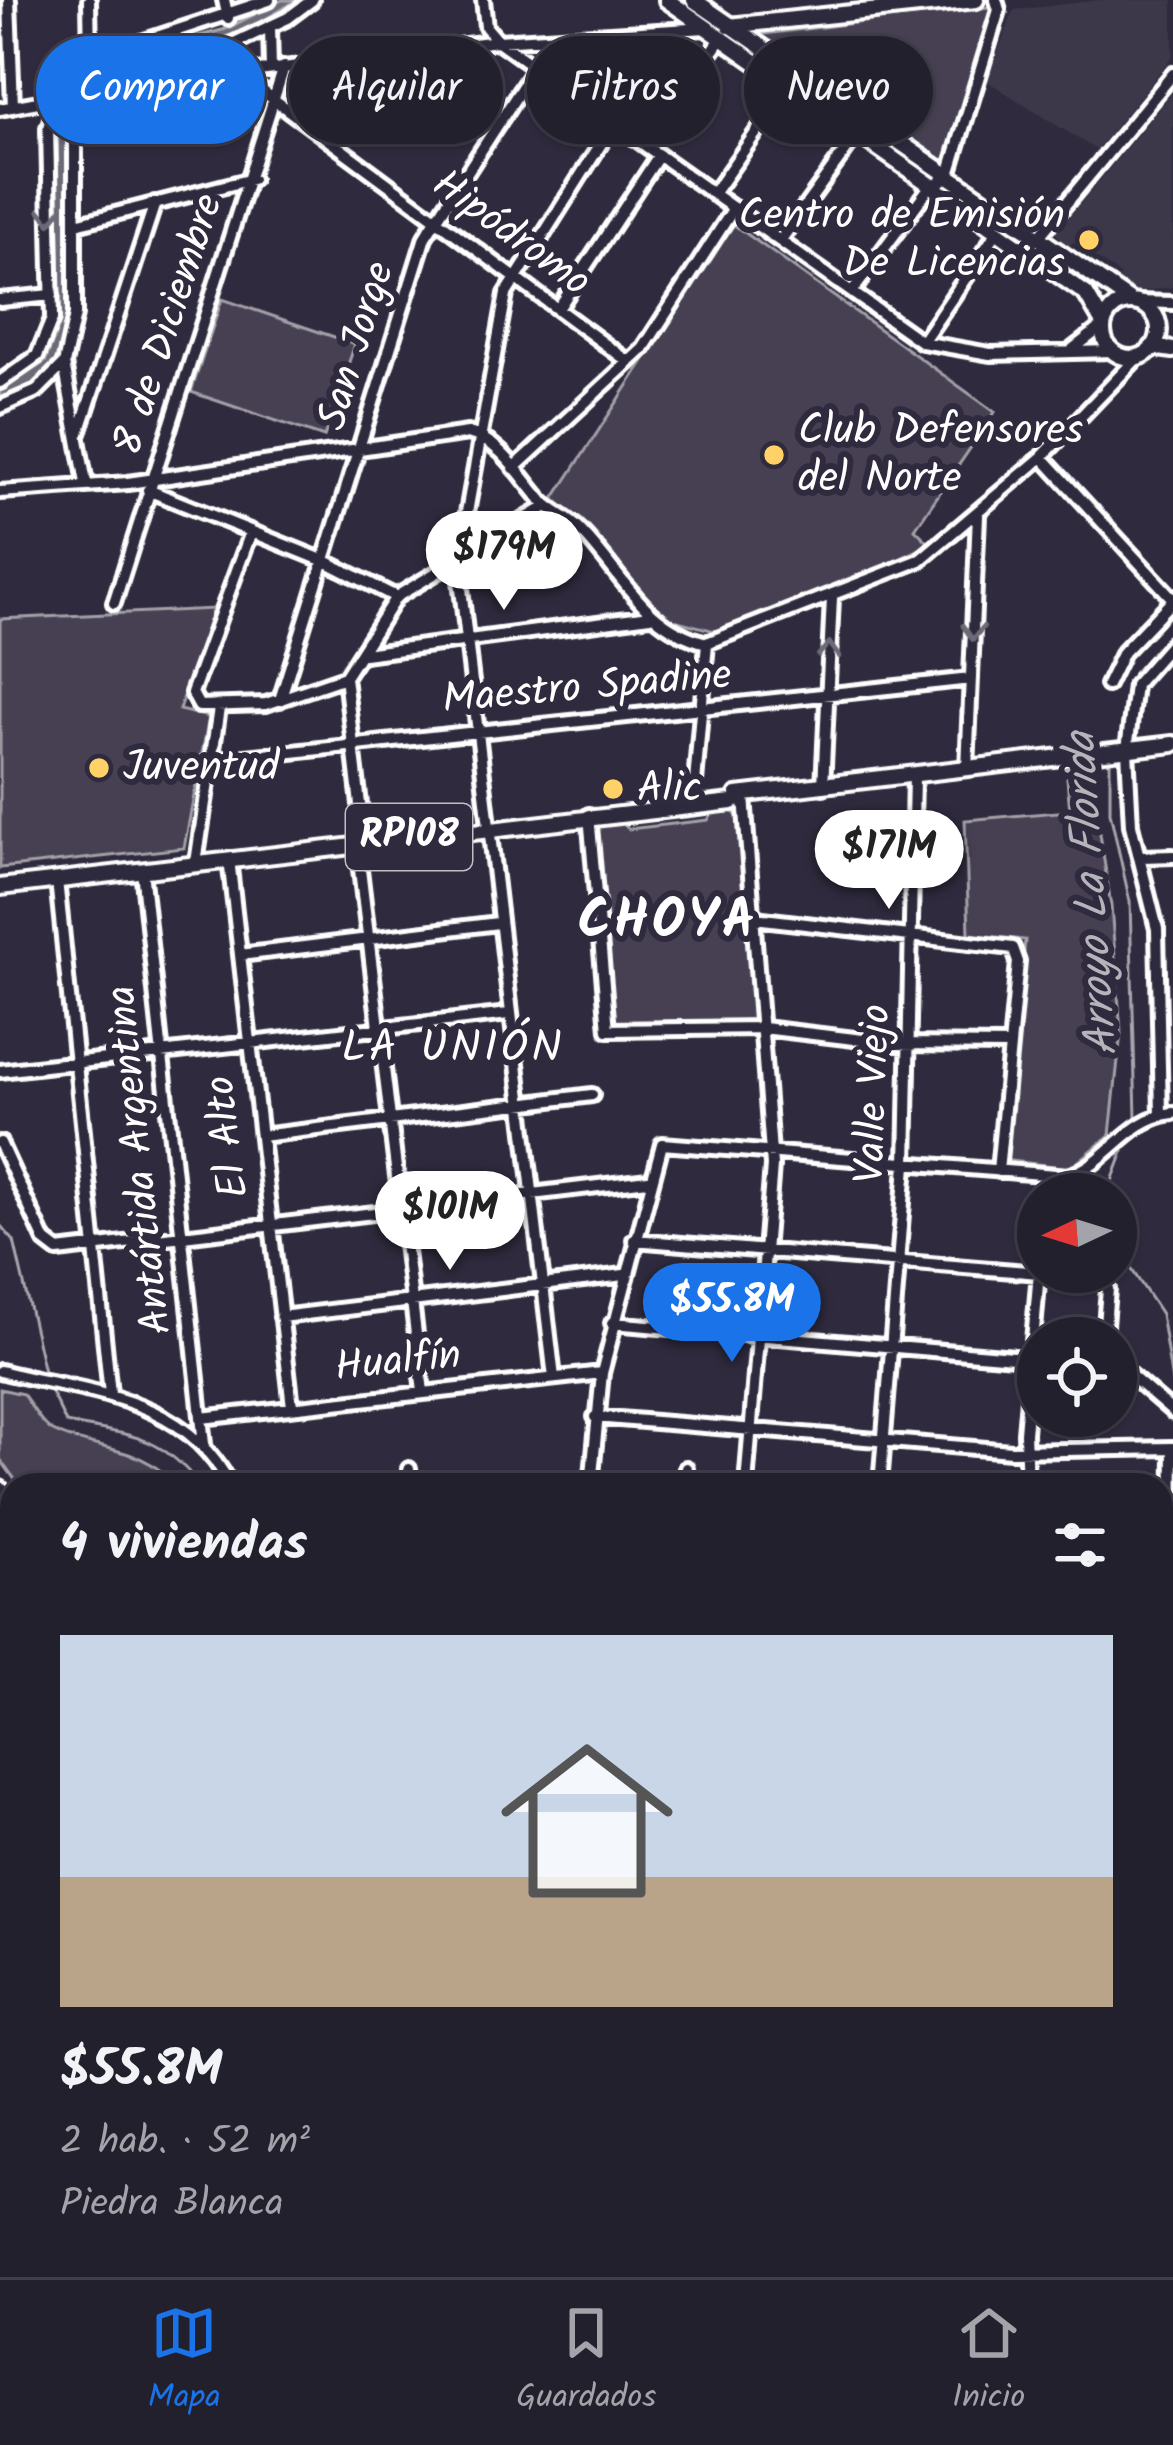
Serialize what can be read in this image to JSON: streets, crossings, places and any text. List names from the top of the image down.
{
  "streets": {
    "main road": ["RP108"],
    "street": [
      "Hipódromo",
      "8 de Diciembre",
      "San Jorge",
      "Maestro Spadine",
      "Valle Viejo",
      "El Alto",
      "Antártida Argentina",
      "Hualfín"
    ]
  },
  "crossings": [
    ["Hipódromo", "8 de Diciembre"],
    ["Hipódromo", "San Jorge"],
    ["RP108", "Valle Viejo"],
    ["RP108", "El Alto"],
    ["RP108", "Antártida Argentina"],
    ["El Alto", "Hualfín"],
    ["Antártida Argentina", "Hualfín"]
  ],
  "districts": ["CHOYA", "LA UNIÓN"],
  "water": ["Arroyo La Florida"],
  "places": [
    "Centro de Emisión De Licencias",
    "Club Defensores del Norte",
    "Juventud",
    "Alic"
  ],
  "north": "left",
  "page": {
    "chip": [
      "Comprar",
      "Alquilar",
      "Filtros",
      "Nuevo"
    ],
    "price": [
      "$179M",
      "$171M",
      "$101M",
      "$55.8M"
    ],
    "heading": "4 viviendas",
    "list": [
      {
        "name": "$55.8M",
        "note": "2 hab. · 52 m² · Piedra Blanca"
      }
    ],
    "tabs": ["Mapa", "Guardados", "Inicio"]
  }
}
